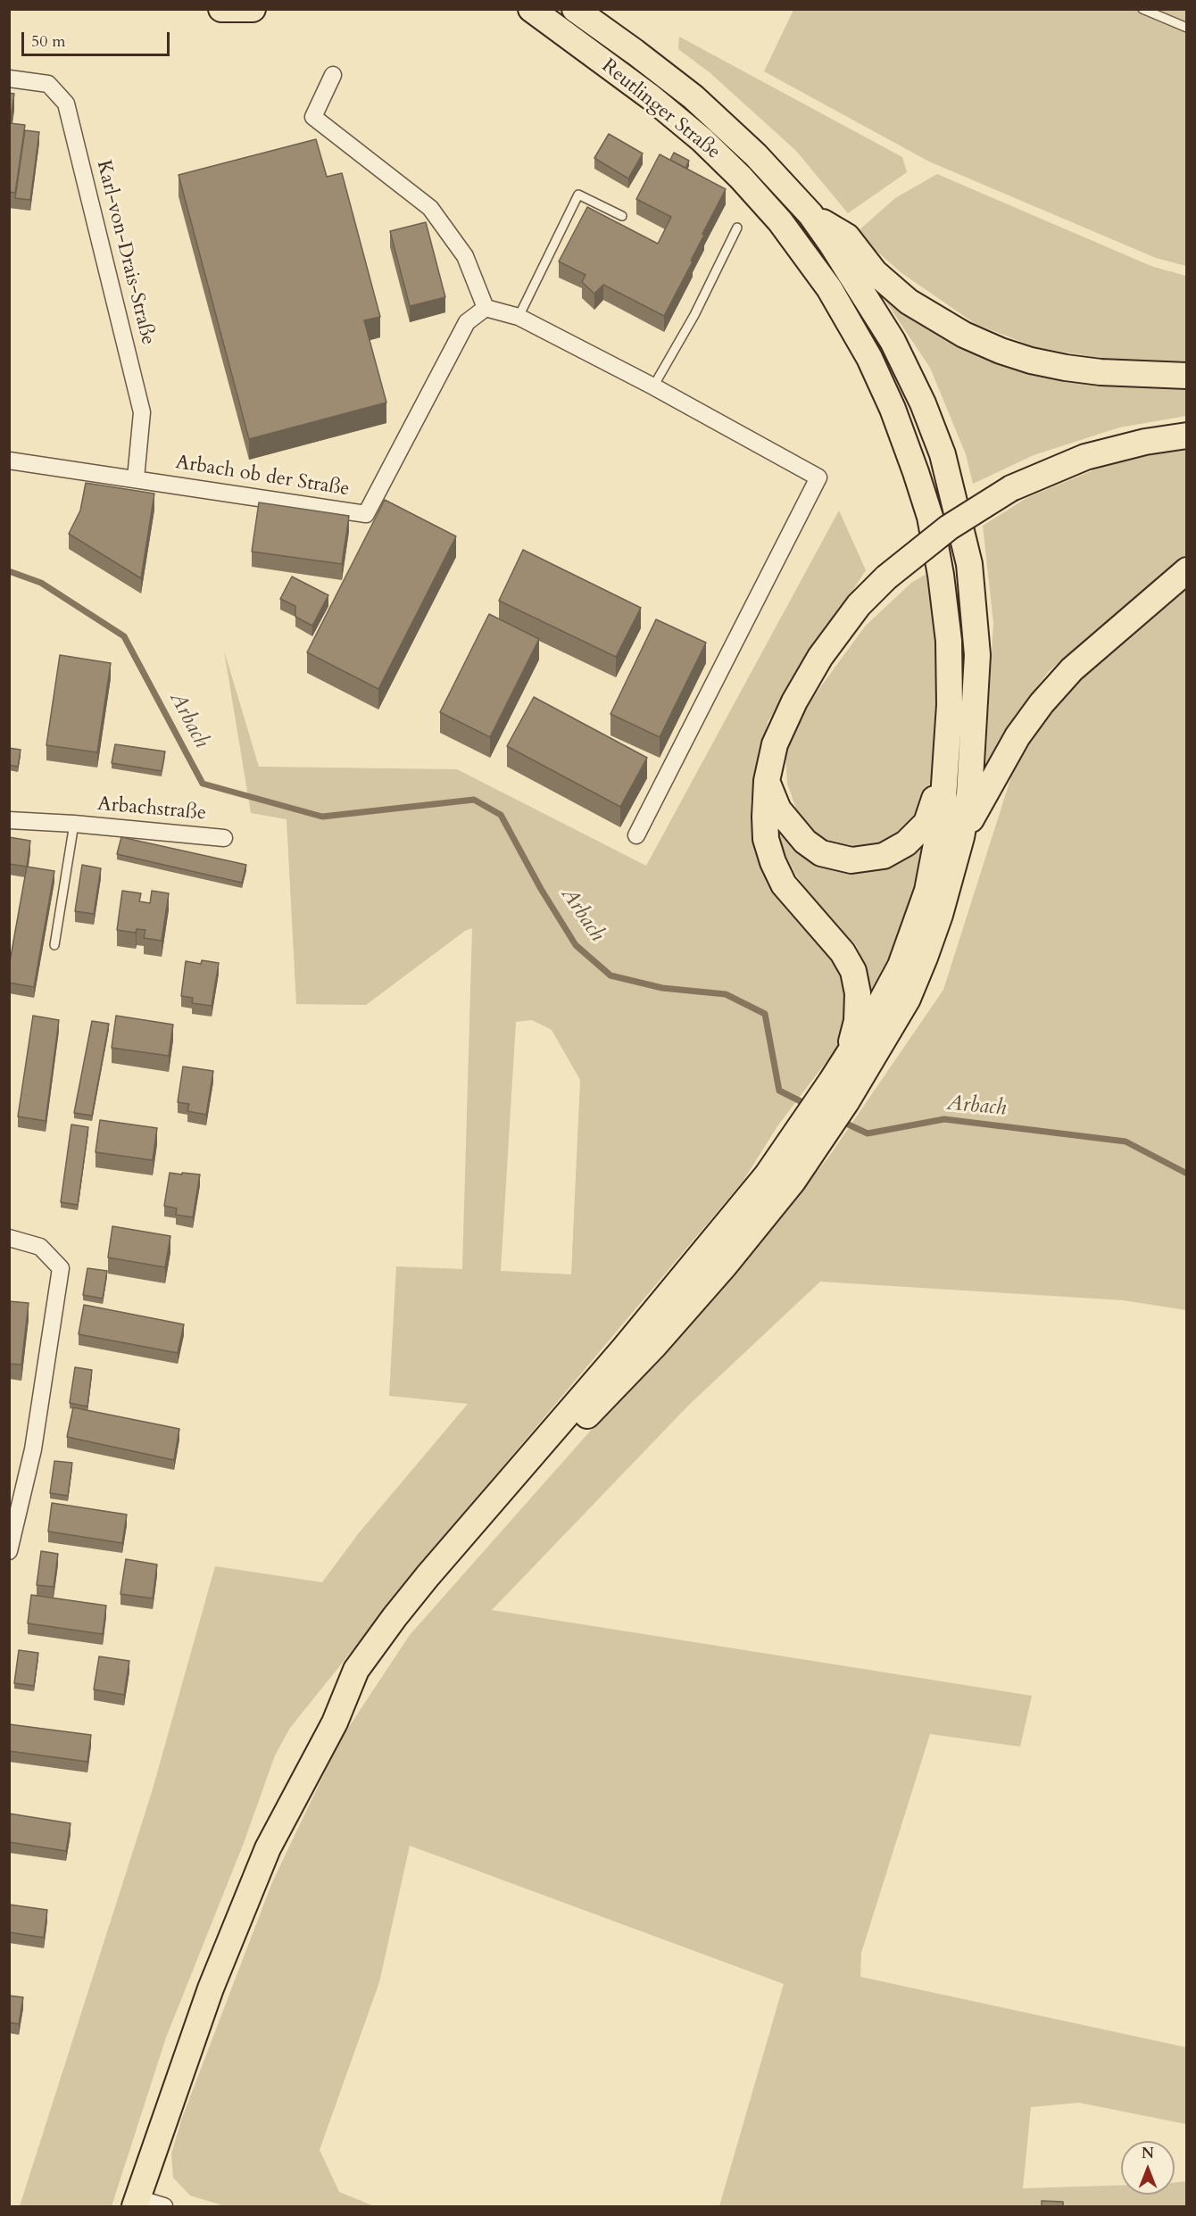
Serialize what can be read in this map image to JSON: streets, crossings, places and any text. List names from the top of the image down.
{
  "streets": {
    "main road": ["Reutlinger Straße"],
    "street": ["Karl-von-Drais-Straße", "Arbach ob der Straße", "Arbachstraße"]
  },
  "crossings": [
    ["Karl-von-Drais-Straße", "Arbach ob der Straße"]
  ],
  "water": ["Arbach"],
  "scale_bar": "50 m",
  "north": "top"
}
